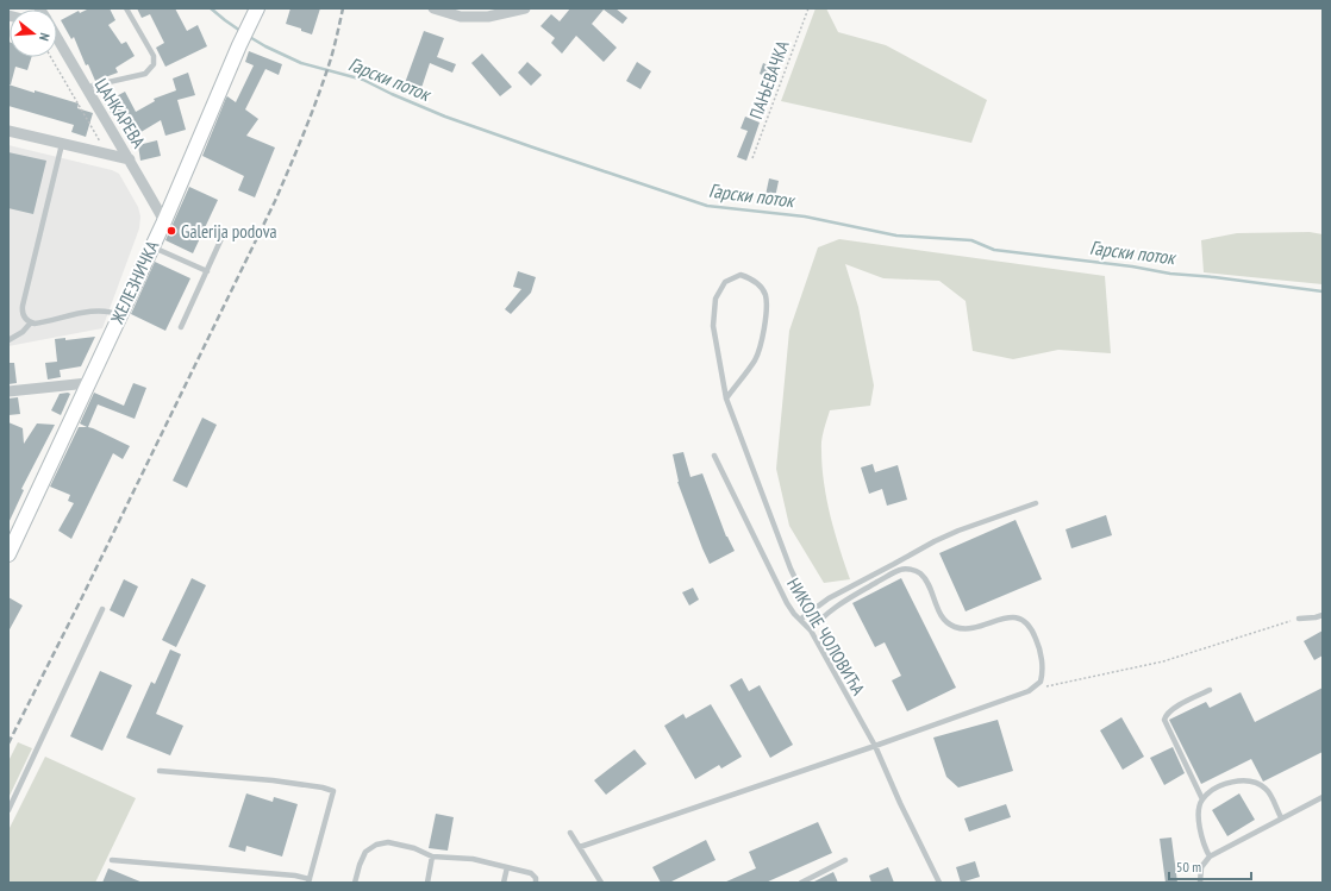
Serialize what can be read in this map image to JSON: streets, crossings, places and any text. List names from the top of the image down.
{
  "streets": {
    "street": ["ЦАНКАРЕВА", "ЖЕЛЕЗНИЧКА"],
    "lane": ["НИКОЛЕ ЧОЛОВИЋА"],
    "path": ["ПАЊЕВАЧКА"]
  },
  "crossings": [
    ["ЦАНКАРЕВА", "ЖЕЛЕЗНИЧКА"]
  ],
  "water": ["Гарски поток"],
  "places": ["Galerija podova"],
  "scale_bar": "50 m",
  "north": "right"
}
